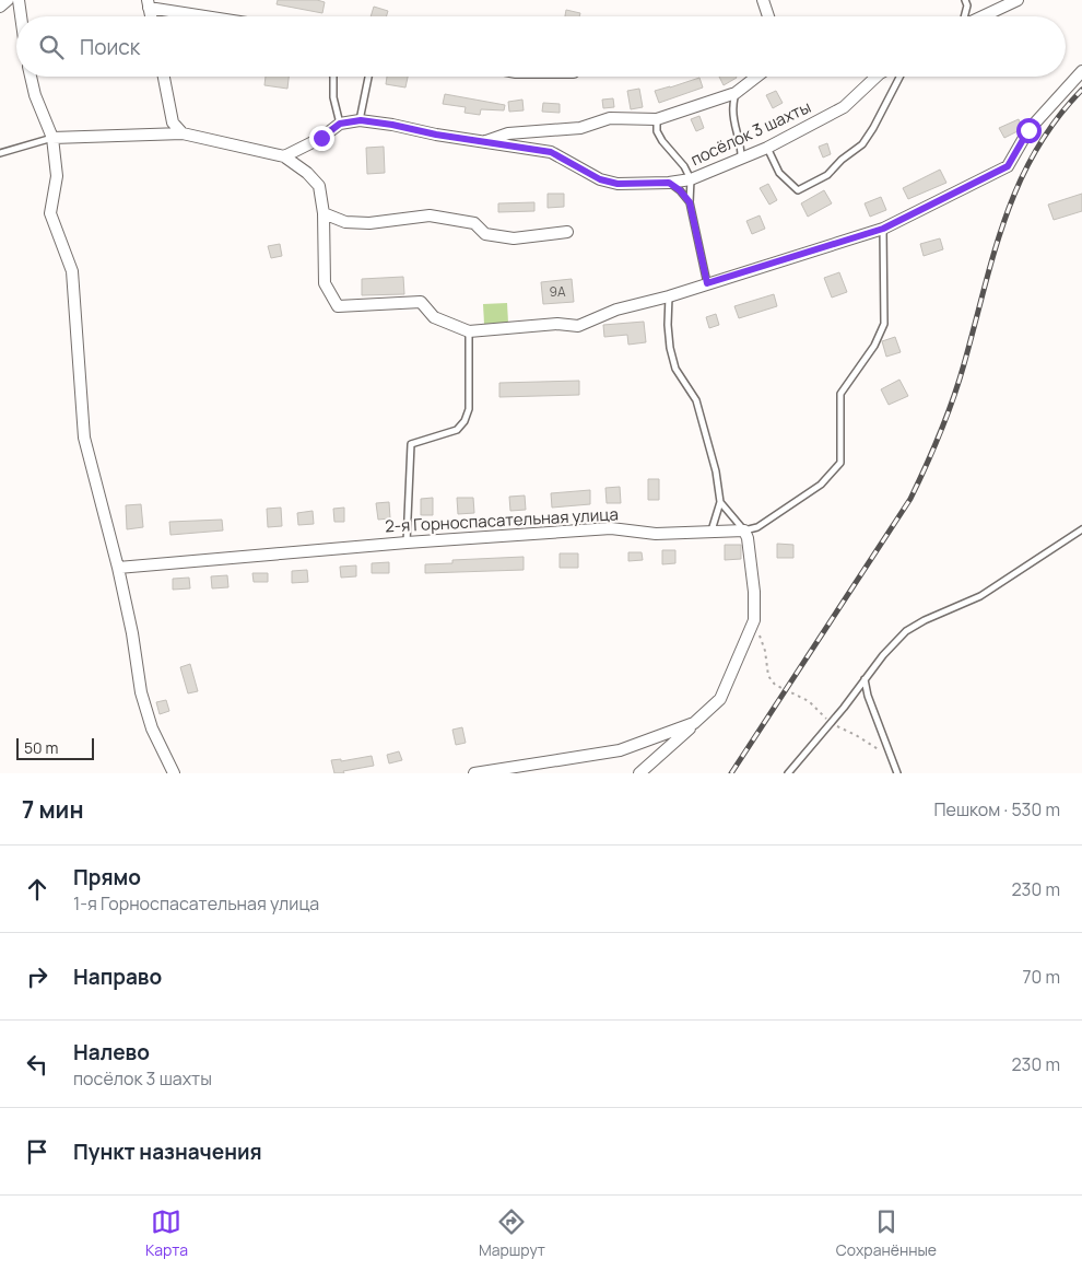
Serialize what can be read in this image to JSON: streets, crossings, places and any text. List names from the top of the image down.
{
  "streets": {
    "street": ["посёлок 3 шахты", "2-я Горноспасательная улица"]
  },
  "house_numbers": ["9А"],
  "scale_bar": "50 m",
  "page": {
    "search": "Поиск",
    "scale": "50 m",
    "heading": ["7 мин", "Пешком · 530 m"],
    "list": [
      ["Прямо", "1-я Горноспасательная улица", "230 m"],
      ["Направо", "70 m"],
      ["Налево", "посёлок 3 шахты", "230 m"],
      "Пункт назначения"
    ],
    "nav": ["Карта", "Маршрут", "Сохранённые"]
  }
}
